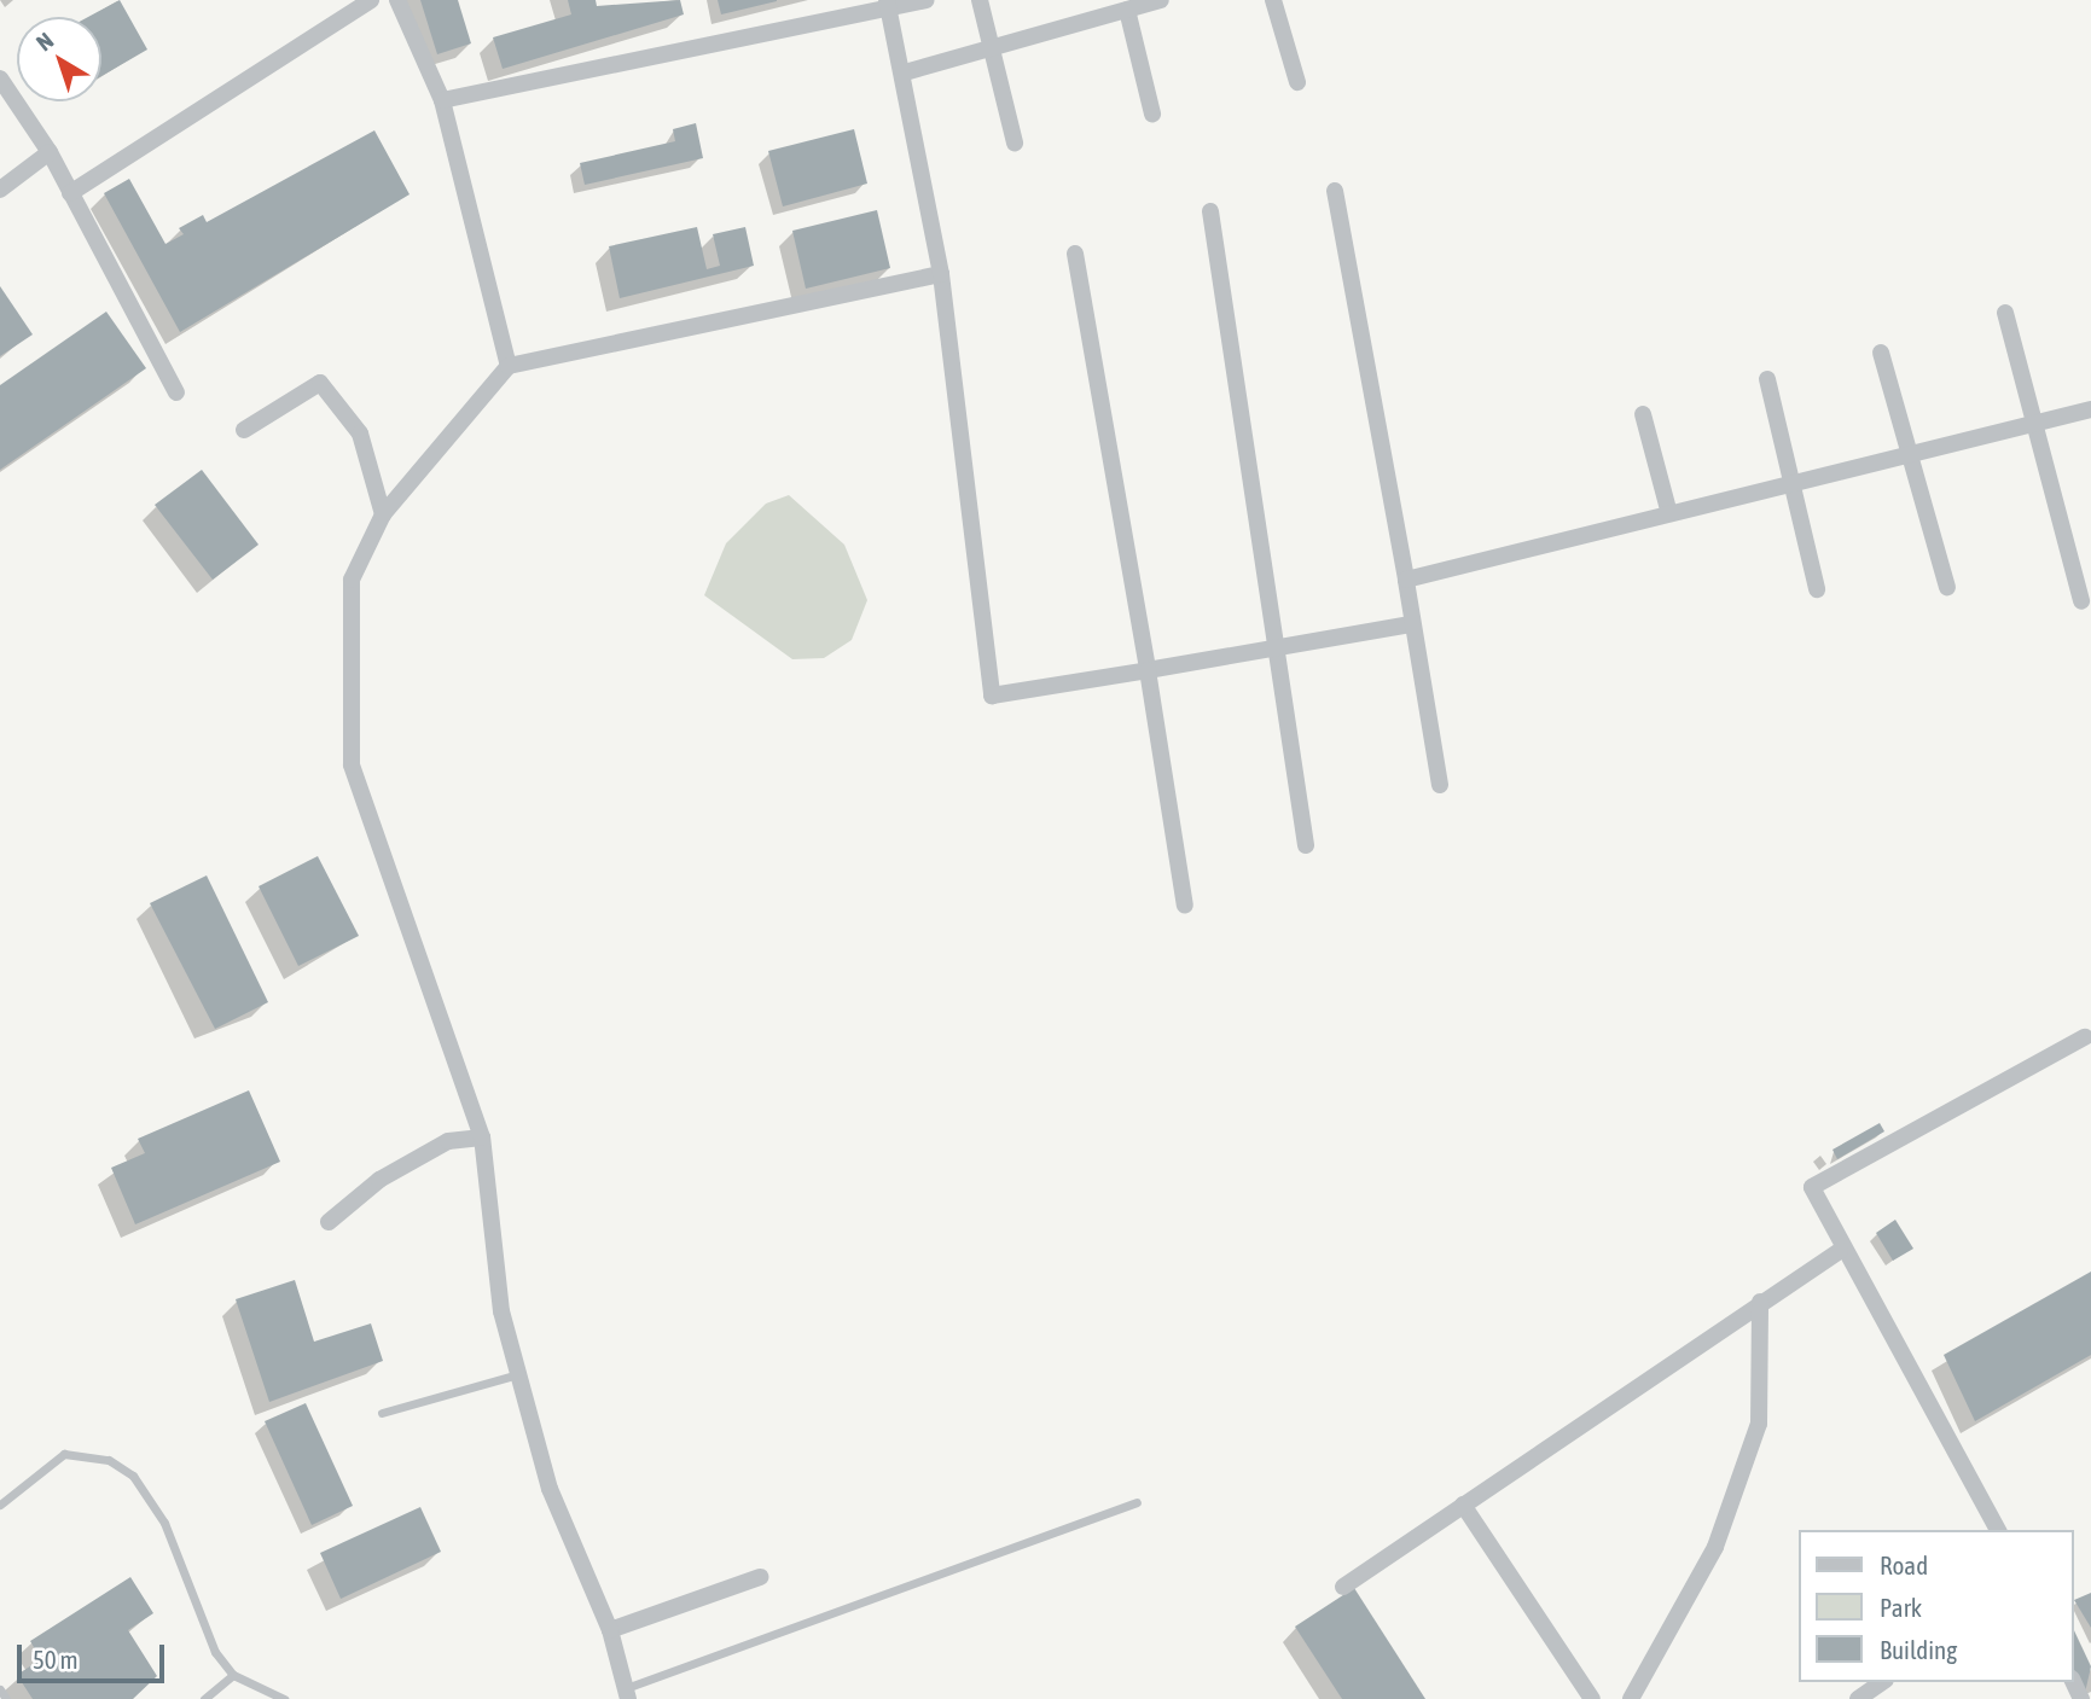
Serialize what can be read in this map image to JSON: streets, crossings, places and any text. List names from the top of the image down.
{
  "legend": ["Road", "Park", "Building"],
  "scale_bar": "50 m",
  "north": "top left"
}
